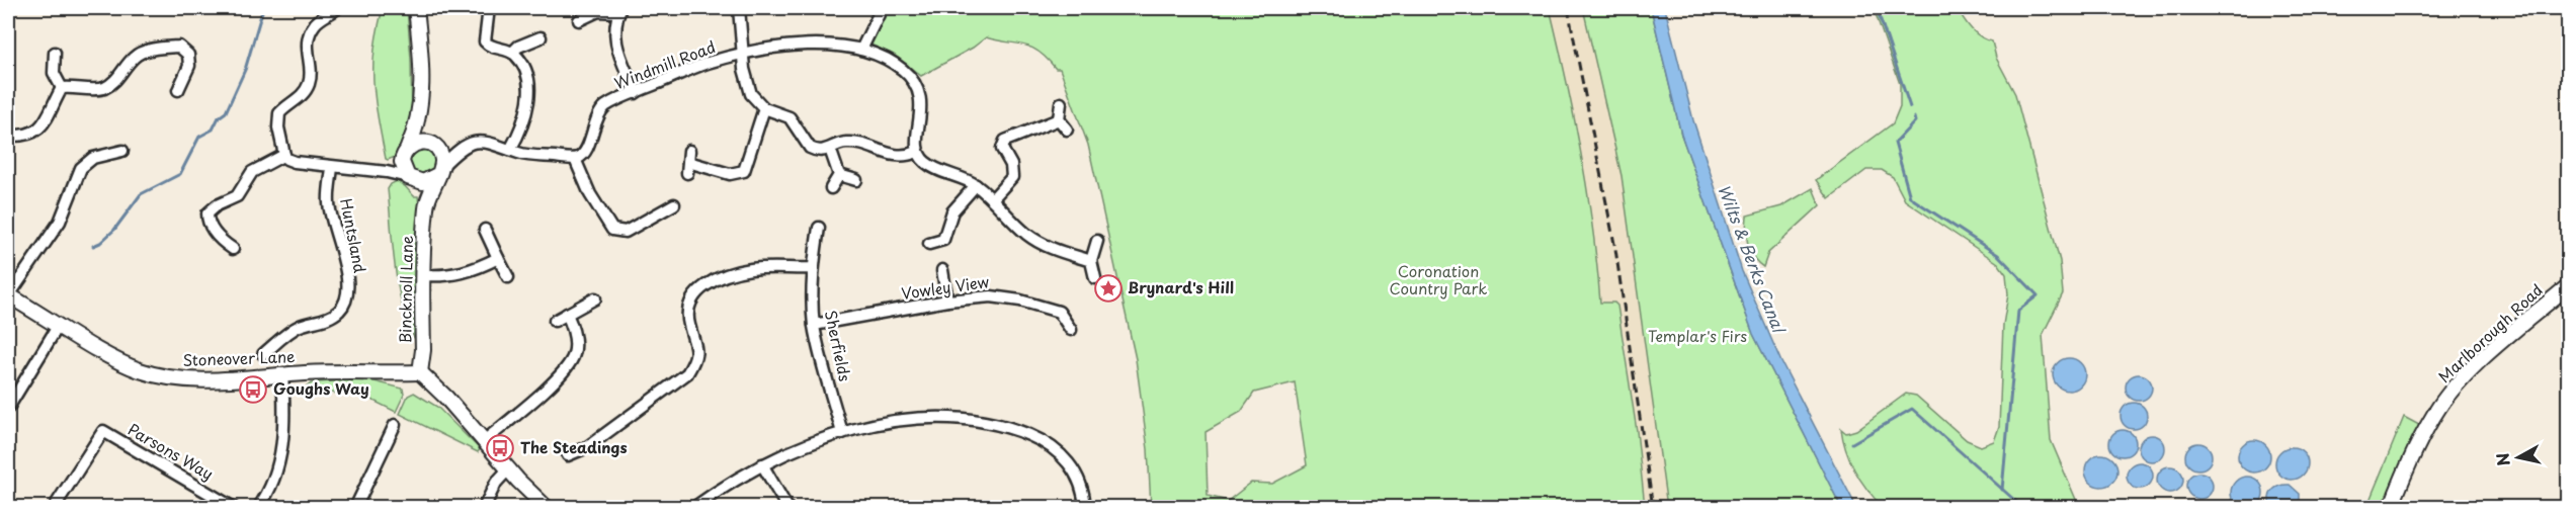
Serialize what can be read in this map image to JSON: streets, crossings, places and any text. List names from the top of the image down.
{
  "streets": {
    "street": [
      "Windmill Road",
      "Huntsland",
      "Vowley View",
      "Bincknoll Lane",
      "Marlborough Road",
      "Sherfields",
      "Stoneover Lane",
      "Parsons Way"
    ]
  },
  "crossings": [
    ["Vowley View", "Sherfields"],
    ["Bincknoll Lane", "Stoneover Lane"]
  ],
  "water": ["Wilts & Berks Canal"],
  "parks": ["Coronation Country Park", "Templar's Firs"],
  "places": {
    "place": ["Brynard's Hill"],
    "bus stop": ["Goughs Way", "The Steadings"]
  },
  "north": "left"
}
